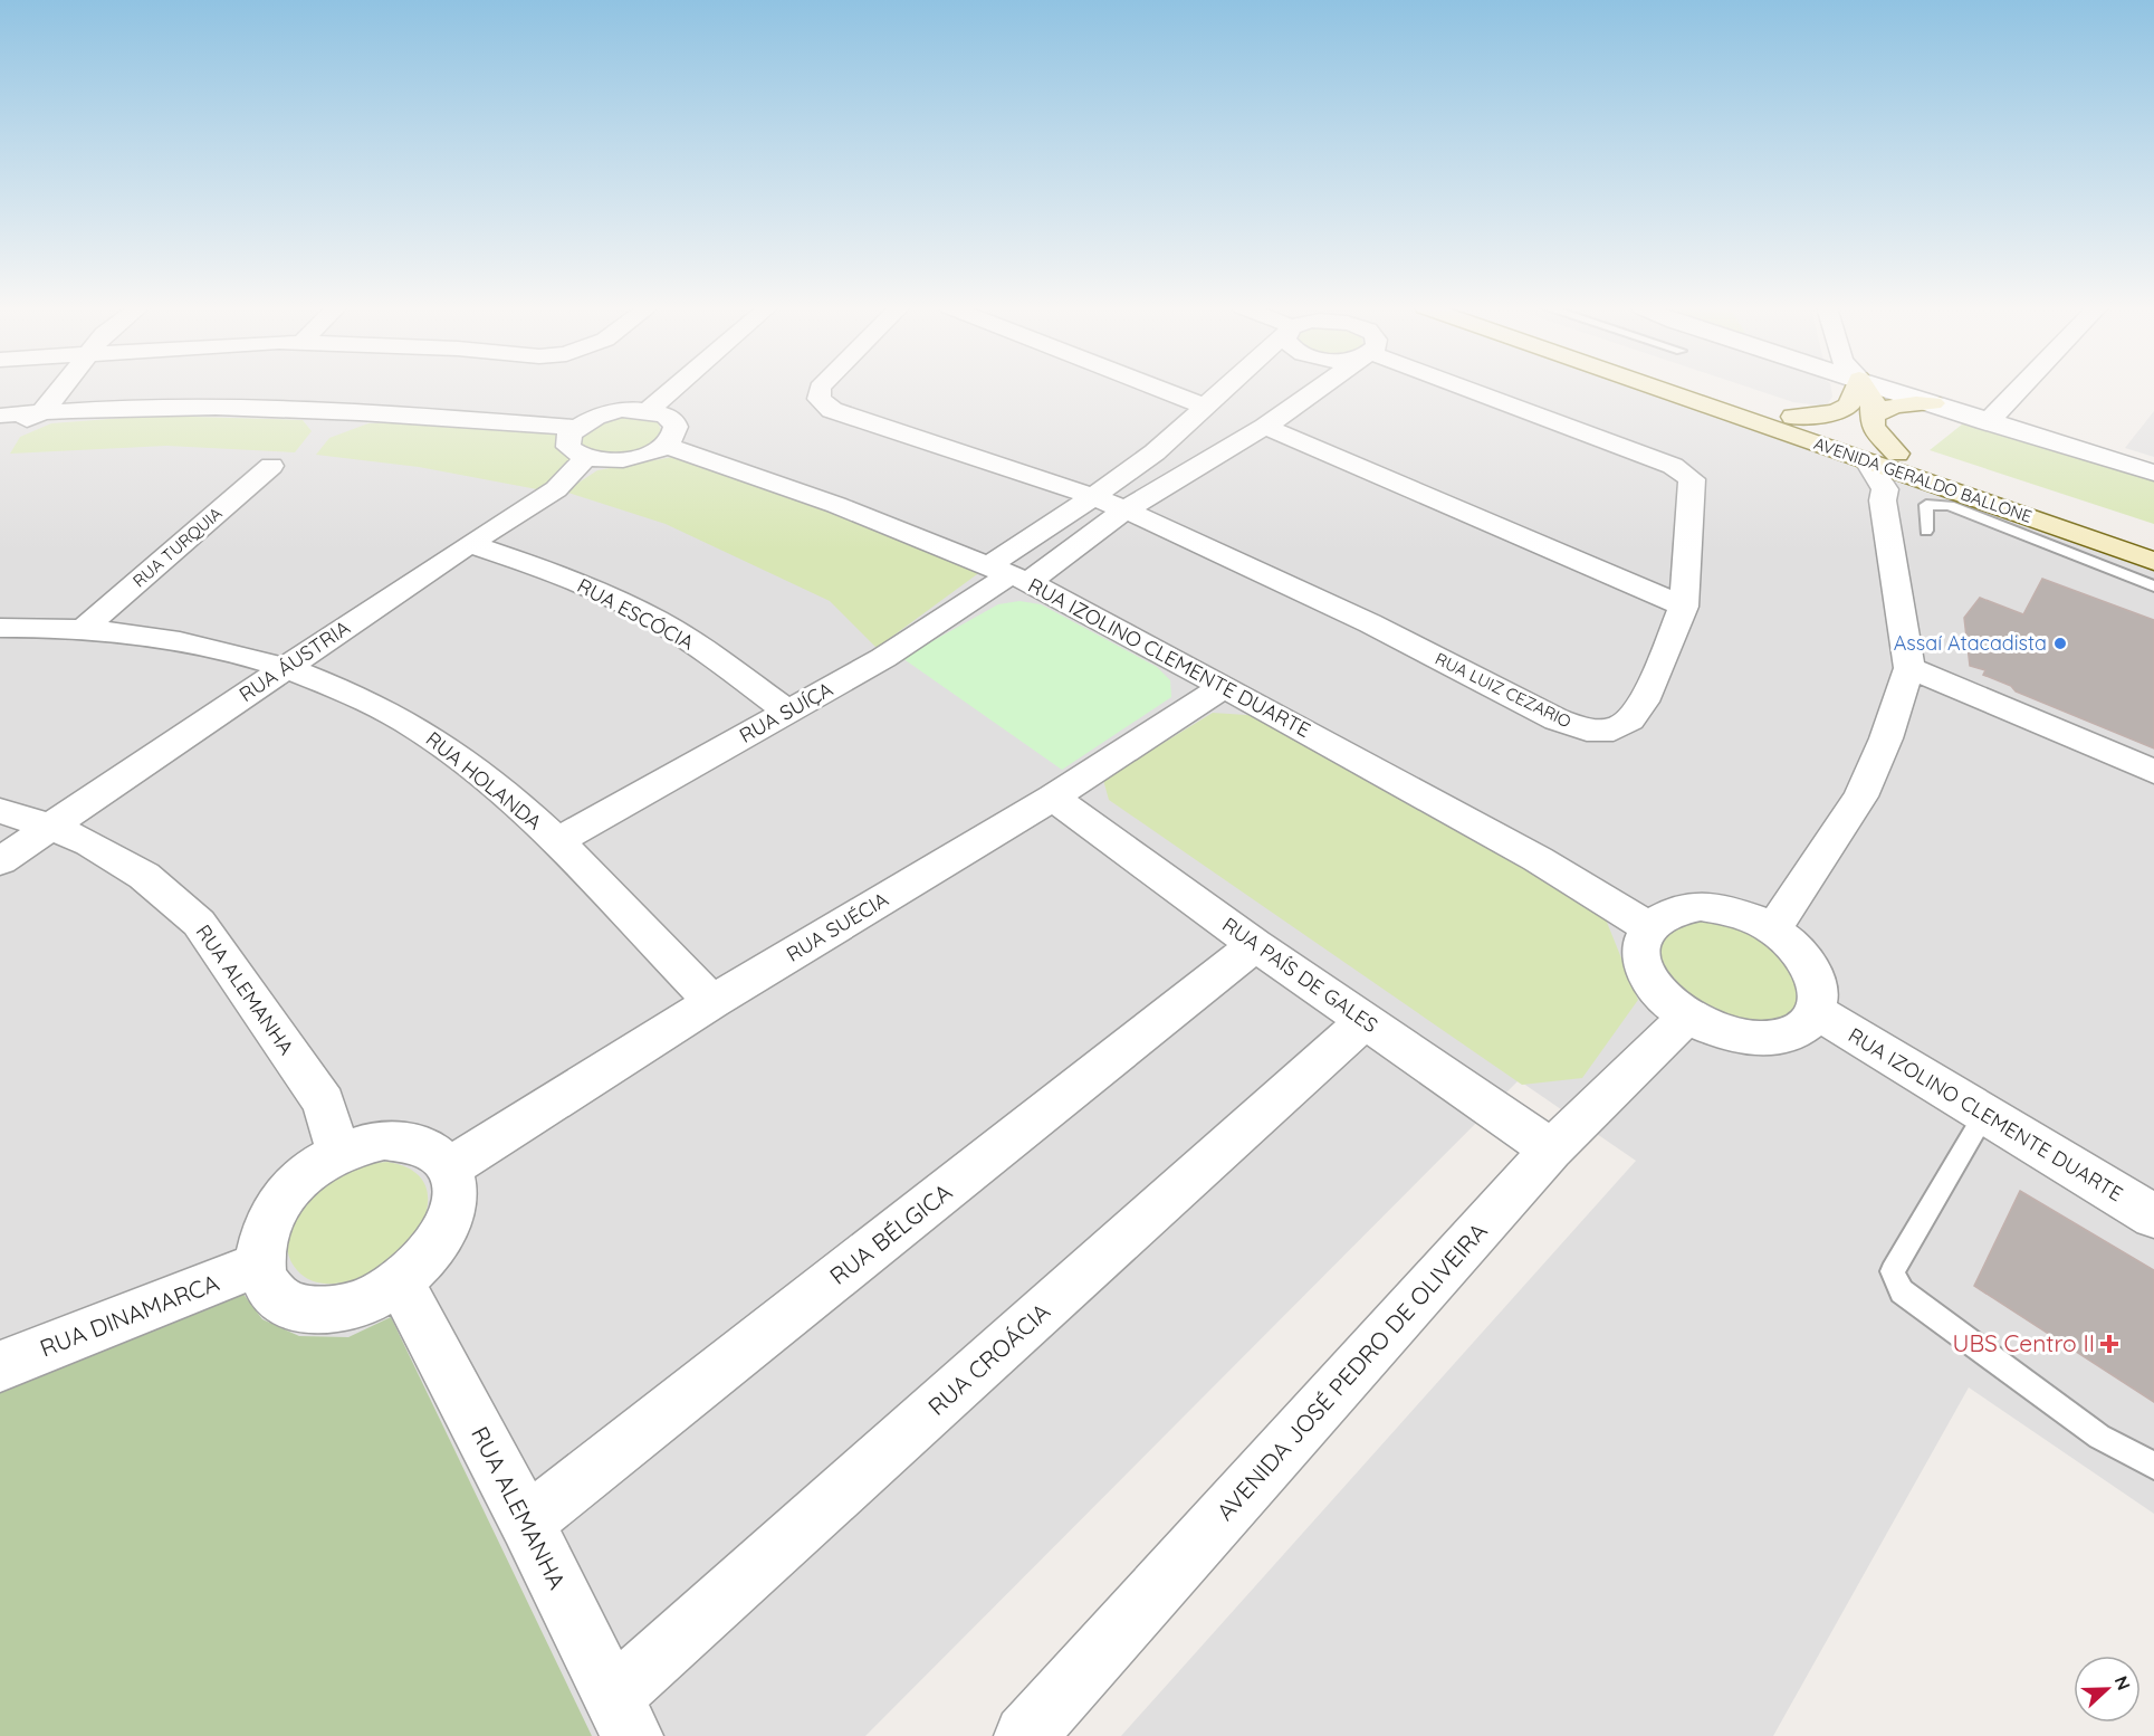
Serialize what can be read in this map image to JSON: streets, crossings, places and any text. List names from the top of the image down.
{
  "streets": {
    "street": [
      "AVENIDA GERALDO BALLONE",
      "RUA TURQUIA",
      "RUA ESCÓCIA",
      "RUA IZOLINO CLEMENTE DUARTE",
      "RUA ÁUSTRIA",
      "RUA LUIZ CEZARIO",
      "RUA SUÍÇA",
      "RUA HOLANDA",
      "RUA SUÉCIA",
      "RUA PAÍS DE GALES",
      "RUA ALEMANHA",
      "RUA BÉLGICA",
      "RUA DINAMARCA",
      "RUA CROÁCIA",
      "AVENIDA JOSÉ PEDRO DE OLIVEIRA"
    ]
  },
  "crossings": [
    ["RUA TURQUIA", "RUA HOLANDA"],
    ["RUA ESCÓCIA", "RUA ÁUSTRIA"],
    ["RUA ESCÓCIA", "RUA SUÍÇA"],
    ["RUA IZOLINO CLEMENTE DUARTE", "RUA SUÍÇA"],
    ["RUA IZOLINO CLEMENTE DUARTE", "RUA SUÉCIA"],
    ["RUA IZOLINO CLEMENTE DUARTE", "AVENIDA JOSÉ PEDRO DE OLIVEIRA"],
    ["RUA ÁUSTRIA", "RUA HOLANDA"],
    ["RUA ÁUSTRIA", "RUA ALEMANHA"],
    ["RUA SUÍÇA", "RUA HOLANDA"],
    ["RUA HOLANDA", "RUA SUÉCIA"],
    ["RUA SUÉCIA", "RUA PAÍS DE GALES"],
    ["RUA SUÉCIA", "RUA ALEMANHA"],
    ["RUA SUÉCIA", "RUA DINAMARCA"],
    ["RUA PAÍS DE GALES", "RUA BÉLGICA"],
    ["RUA PAÍS DE GALES", "RUA CROÁCIA"],
    ["RUA PAÍS DE GALES", "AVENIDA JOSÉ PEDRO DE OLIVEIRA"],
    ["RUA ALEMANHA", "RUA BÉLGICA"],
    ["RUA ALEMANHA", "RUA DINAMARCA"],
    ["RUA ALEMANHA", "RUA CROÁCIA"]
  ],
  "places": {
    "other": ["Assaí Atacadista"],
    "health": ["UBS Centro II"]
  },
  "north": "right"
}
